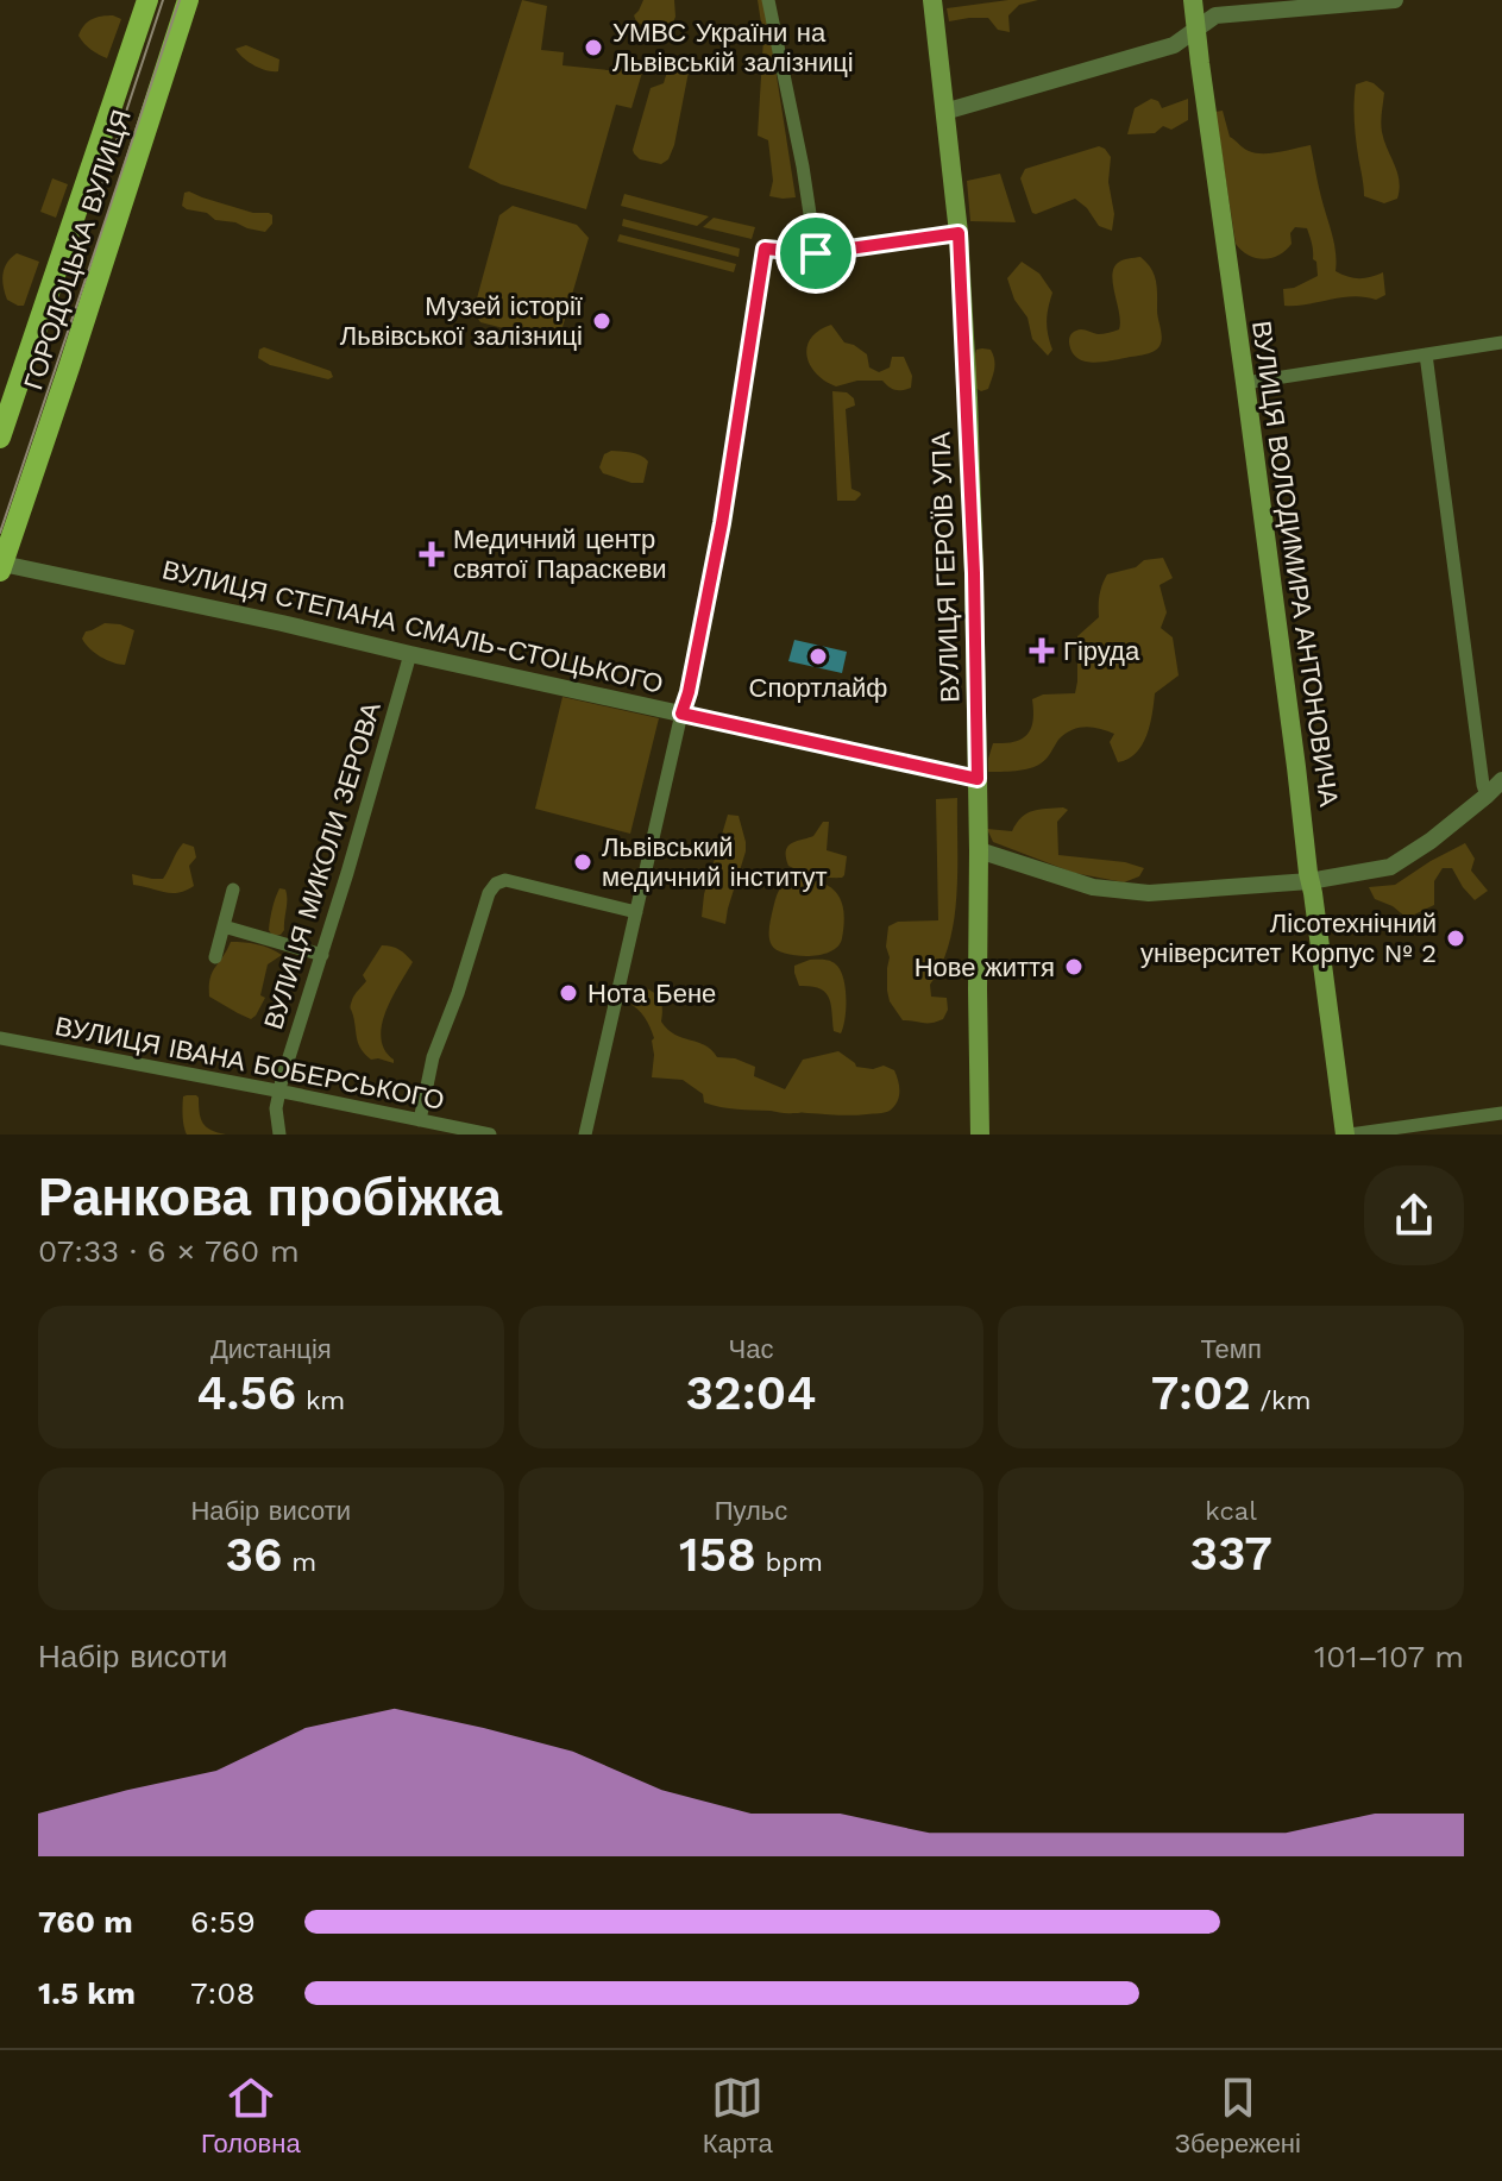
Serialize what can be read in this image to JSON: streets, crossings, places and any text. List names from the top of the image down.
{
  "streets": {
    "main road": ["ГОРОДОЦЬКА ВУЛИЦЯ", "ВУЛИЦЯ ВОЛОДИМИРА АНТОНОВИЧА", "ВУЛИЦЯ ГЕРОЇВ УПА"],
    "street": ["ВУЛИЦЯ СТЕПАНА СМАЛЬ-СТОЦЬКОГО", "ВУЛИЦЯ МИКОЛИ ЗЕРОВА", "ВУЛИЦЯ ІВАНА БОБЕРСЬКОГО"]
  },
  "crossings": [
    ["ГОРОДОЦЬКА ВУЛИЦЯ", "ВУЛИЦЯ СТЕПАНА СМАЛЬ-СТОЦЬКОГО"],
    ["ВУЛИЦЯ ГЕРОЇВ УПА", "ВУЛИЦЯ СТЕПАНА СМАЛЬ-СТОЦЬКОГО"],
    ["ВУЛИЦЯ СТЕПАНА СМАЛЬ-СТОЦЬКОГО", "ВУЛИЦЯ МИКОЛИ ЗЕРОВА"],
    ["ВУЛИЦЯ МИКОЛИ ЗЕРОВА", "ВУЛИЦЯ ІВАНА БОБЕРСЬКОГО"]
  ],
  "places": {
    "other": [
      "УМВС України на Львівській залізниці",
      "Музей історії Львівської залізниці",
      "Спортлайф",
      "Львівський медичний інститут",
      "Лісотехнічний університет Корпус № 2",
      "Нове життя",
      "Нота Бене"
    ],
    "health": ["Медичний центр святої Параскеви", "Гіруда"]
  },
  "page": {
    "heading": ["Ранкова пробіжка", "07:33 · 6 × 760 m"],
    "stats": [
      ["Дистанція", "4.56 km"],
      ["Час", "32:04"],
      ["Темп", "7:02 /km"],
      ["Набір висоти", "36 m"],
      ["Пульс", "158 bpm"],
      ["kcal", "337"]
    ],
    "chart": ["Набір висоти", "101–107 m"],
    "list": [
      {
        "name": "760 m",
        "note": "6:59"
      },
      {
        "name": "1.5 km",
        "note": "7:08"
      }
    ],
    "tabs": ["Головна", "Карта", "Збережені"]
  }
}
